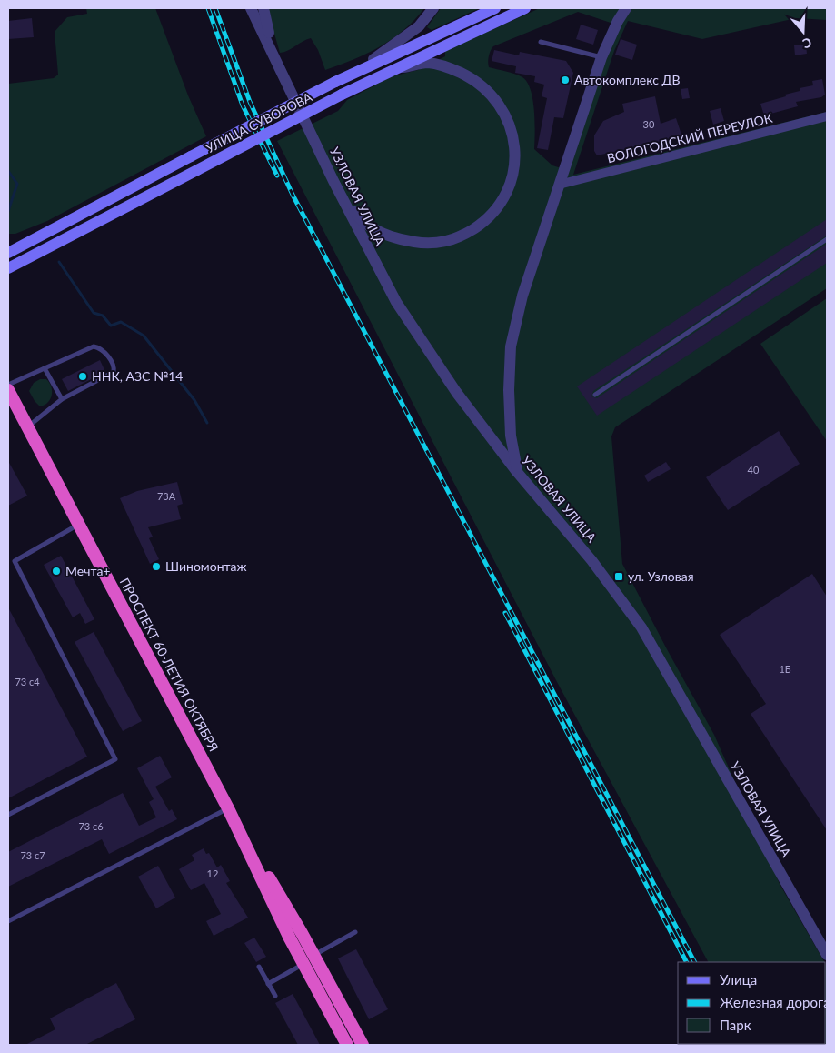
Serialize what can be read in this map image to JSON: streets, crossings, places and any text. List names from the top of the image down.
{
  "streets": {
    "highway": ["ПРОСПЕКТ 60-ЛЕТИЯ ОКТЯБРЯ"],
    "main road": ["УЛИЦА СУВОРОВА"],
    "street": ["ВОЛОГОДСКИЙ ПЕРЕУЛОК", "УЗЛОВАЯ УЛИЦА"]
  },
  "places": {
    "other": [
      "Автокомплекс ДВ",
      "ННК, АЗС №14",
      "Шиномонтаж",
      "Мечта+"
    ],
    "transit": ["ул. Узловая"]
  },
  "house_numbers": [
    "30",
    "40",
    "73А",
    "1Б",
    "73 с4",
    "73 с6",
    "73 с7",
    "12"
  ],
  "legend": ["Улица", "Железная дорога", "Парк"],
  "north": "bottom"
}
